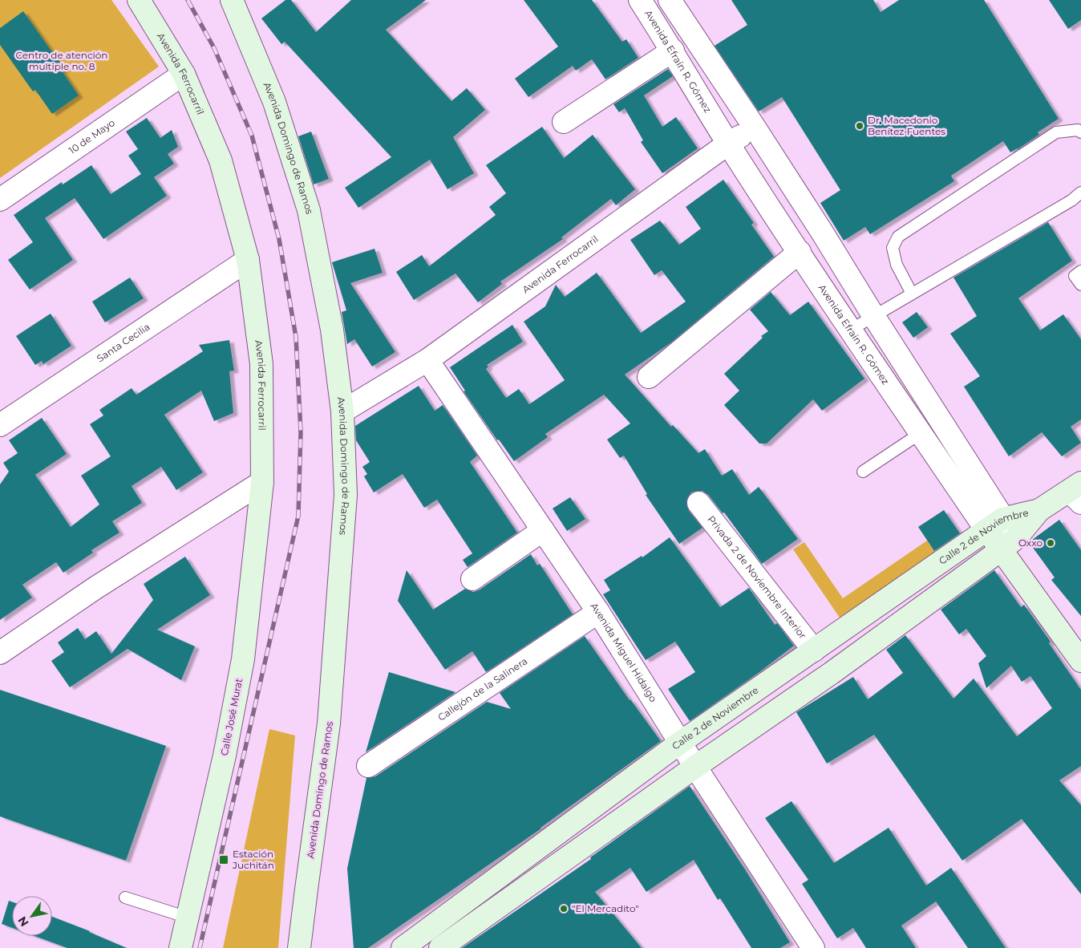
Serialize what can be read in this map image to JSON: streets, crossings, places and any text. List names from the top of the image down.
{
  "streets": {
    "street": [
      "Avenida Efraín R. Gómez",
      "Avenida Ferrocarril",
      "10 de Mayo",
      "Avenida Domingo de Ramos",
      "Santa Cecilia",
      "Calle 2 de Noviembre",
      "Privada 2 de Noviembre Interior",
      "Avenida Miguel Hidalgo",
      "Callejón de la Salinera",
      "Calle José Murat"
    ]
  },
  "crossings": [
    ["Avenida Efraín R. Gómez", "Avenida Ferrocarril"],
    ["Avenida Efraín R. Gómez", "Calle 2 de Noviembre"],
    ["Avenida Ferrocarril", "10 de Mayo"],
    ["Avenida Ferrocarril", "Avenida Domingo de Ramos"],
    ["Avenida Ferrocarril", "Santa Cecilia"],
    ["Avenida Ferrocarril", "Avenida Miguel Hidalgo"],
    ["Avenida Ferrocarril", "Calle José Murat"],
    ["Calle 2 de Noviembre", "Privada 2 de Noviembre Interior"],
    ["Calle 2 de Noviembre", "Avenida Miguel Hidalgo"],
    ["Avenida Miguel Hidalgo", "Callejón de la Salinera"]
  ],
  "parks": ["Centro de atención multiple no. 8"],
  "places": {
    "other": ["Dr. Macedonio Benítez Fuentes", "Oxxo", "\"El Mercadito\""],
    "transit": ["Estación Juchitán"]
  },
  "north": "bottom left"
}
